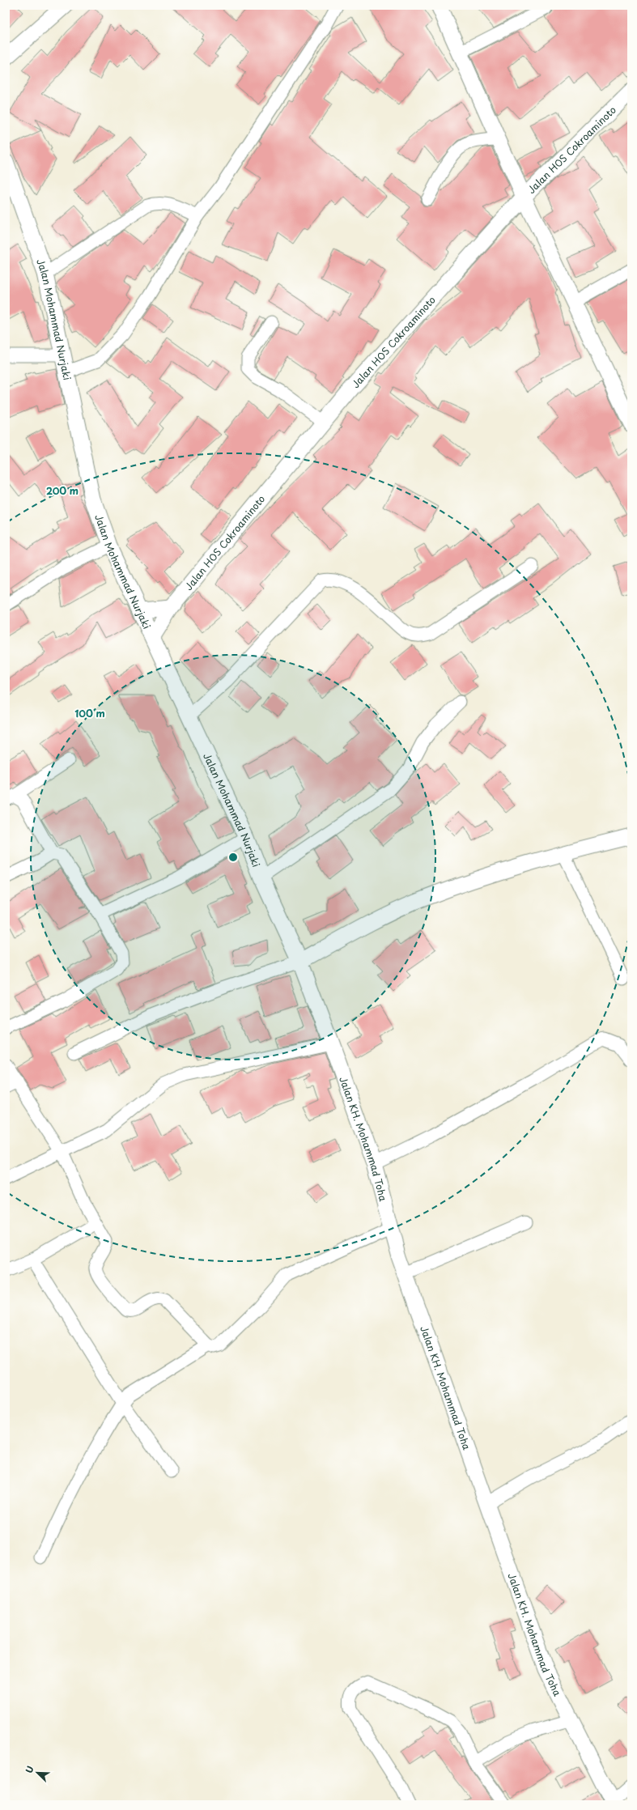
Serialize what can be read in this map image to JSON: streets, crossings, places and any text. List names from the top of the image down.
{
  "streets": {
    "street": ["Jalan HOS Cokroaminoto", "Jalan Mohammad Nurjaki", "Jalan KH. Mohammad Toha"]
  },
  "crossings": [
    ["Jalan HOS Cokroaminoto", "Jalan Mohammad Nurjaki"],
    ["Jalan Mohammad Nurjaki", "Jalan KH. Mohammad Toha"]
  ],
  "north": "top left",
  "rings": ["200 m", "100 m"]
}
